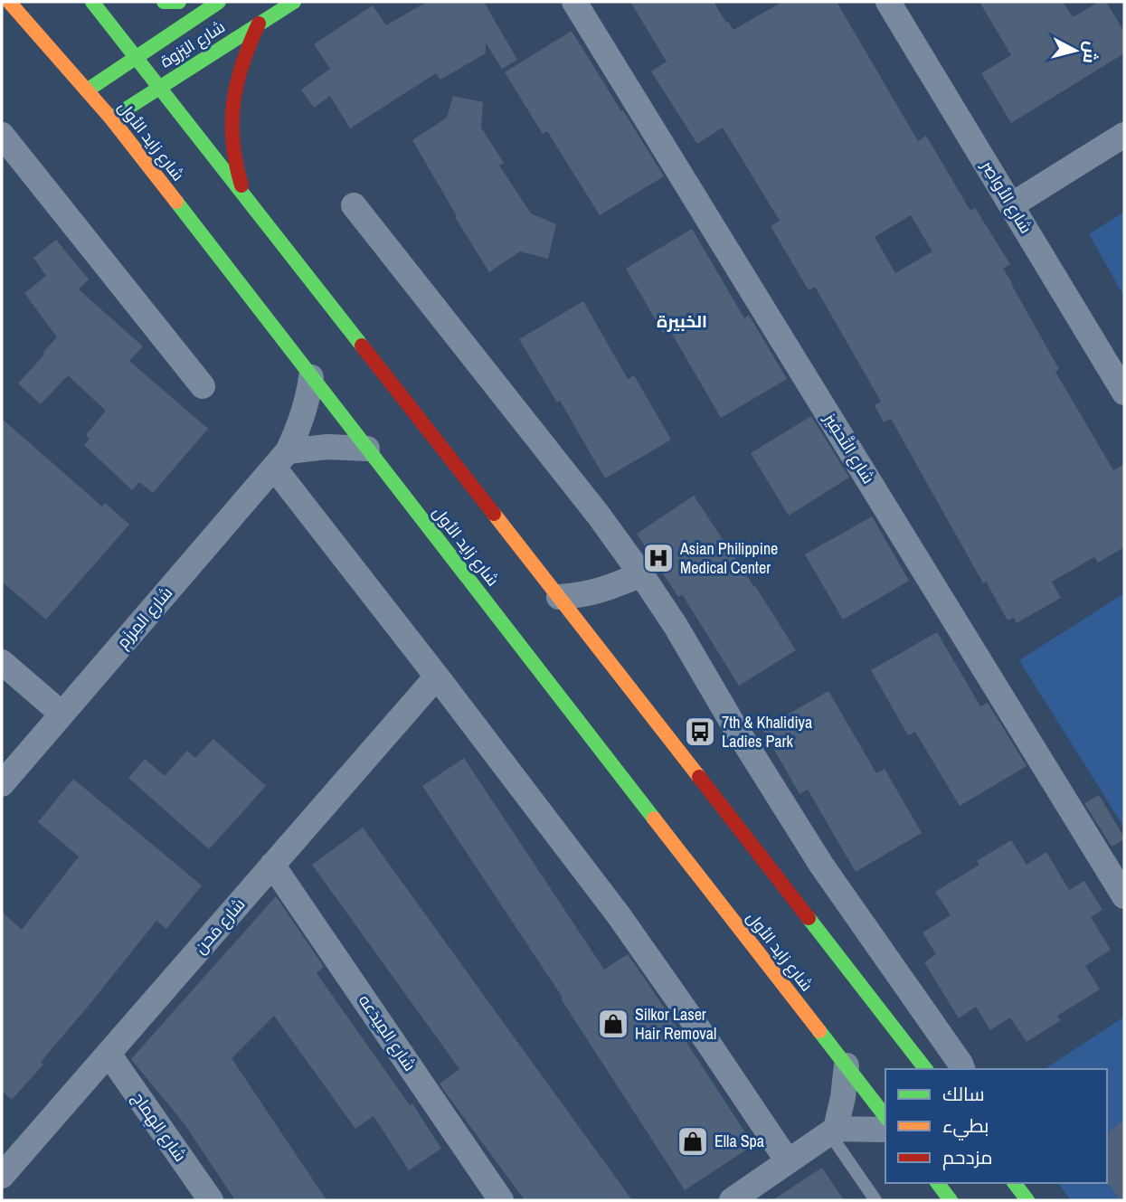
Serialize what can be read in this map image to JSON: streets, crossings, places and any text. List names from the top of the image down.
{
  "streets": {
    "main road": ["شارع اليَزوة", "شارع زايد الأول"],
    "street": [
      "شارع الأواصِر",
      "شارع التَّحفِيز",
      "شارع المِرزَم",
      "شارع مَحن",
      "شارع المِيدَعه",
      "شارع الهِماج"
    ]
  },
  "crossings": [
    ["شارع اليَزوة", "شارع زايد الأول"],
    ["شارع زايد الأول", "شارع المِرزَم"],
    ["شارع مَحن", "شارع المِيدَعه"],
    ["شارع مَحن", "شارع الهِماج"]
  ],
  "districts": ["الخبيرة"],
  "places": {
    "hospital": ["Asian Philippine Medical Center"],
    "bus stop": ["7th & Khalidiya Ladies Park"],
    "shop": ["Silkor Laser Hair Removal", "Ella Spa"]
  },
  "legend": ["سالك", "بطيء", "مزدحم"],
  "north": "right"
}
